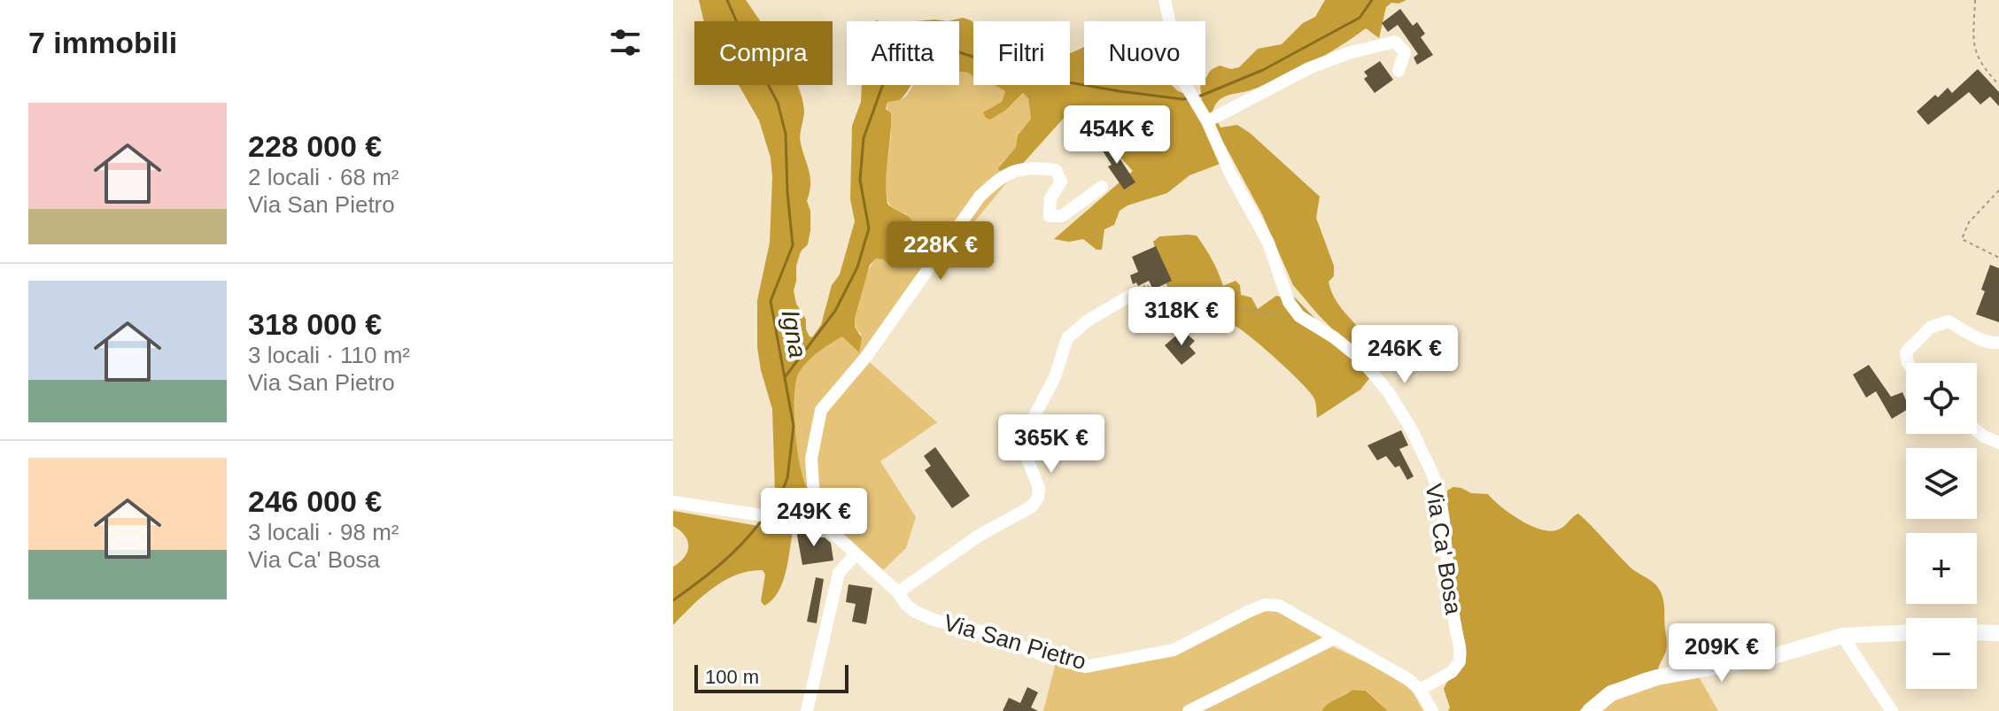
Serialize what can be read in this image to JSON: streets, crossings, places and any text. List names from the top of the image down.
{
  "streets": {
    "street": ["Via Ca' Bosa", "Via San Pietro"]
  },
  "crossings": [
    ["Via Ca' Bosa", "Via San Pietro"]
  ],
  "water": ["Igna"],
  "scale_bar": "100 m",
  "page": {
    "heading": "7 immobili",
    "chip": [
      "Compra",
      "Affitta",
      "Filtri",
      "Nuovo"
    ],
    "list": [
      {
        "name": "228 000 €",
        "note": "2 locali · 68 m² · Via San Pietro"
      },
      {
        "name": "318 000 €",
        "note": "3 locali · 110 m² · Via San Pietro"
      },
      {
        "name": "246 000 €",
        "note": "3 locali · 98 m² · Via Ca' Bosa"
      }
    ],
    "price": [
      "454K €",
      "228K €",
      "318K €",
      "246K €",
      "365K €",
      "249K €",
      "209K €"
    ],
    "map_buttons": ["+", "−"],
    "scale": "100 m"
  }
}
